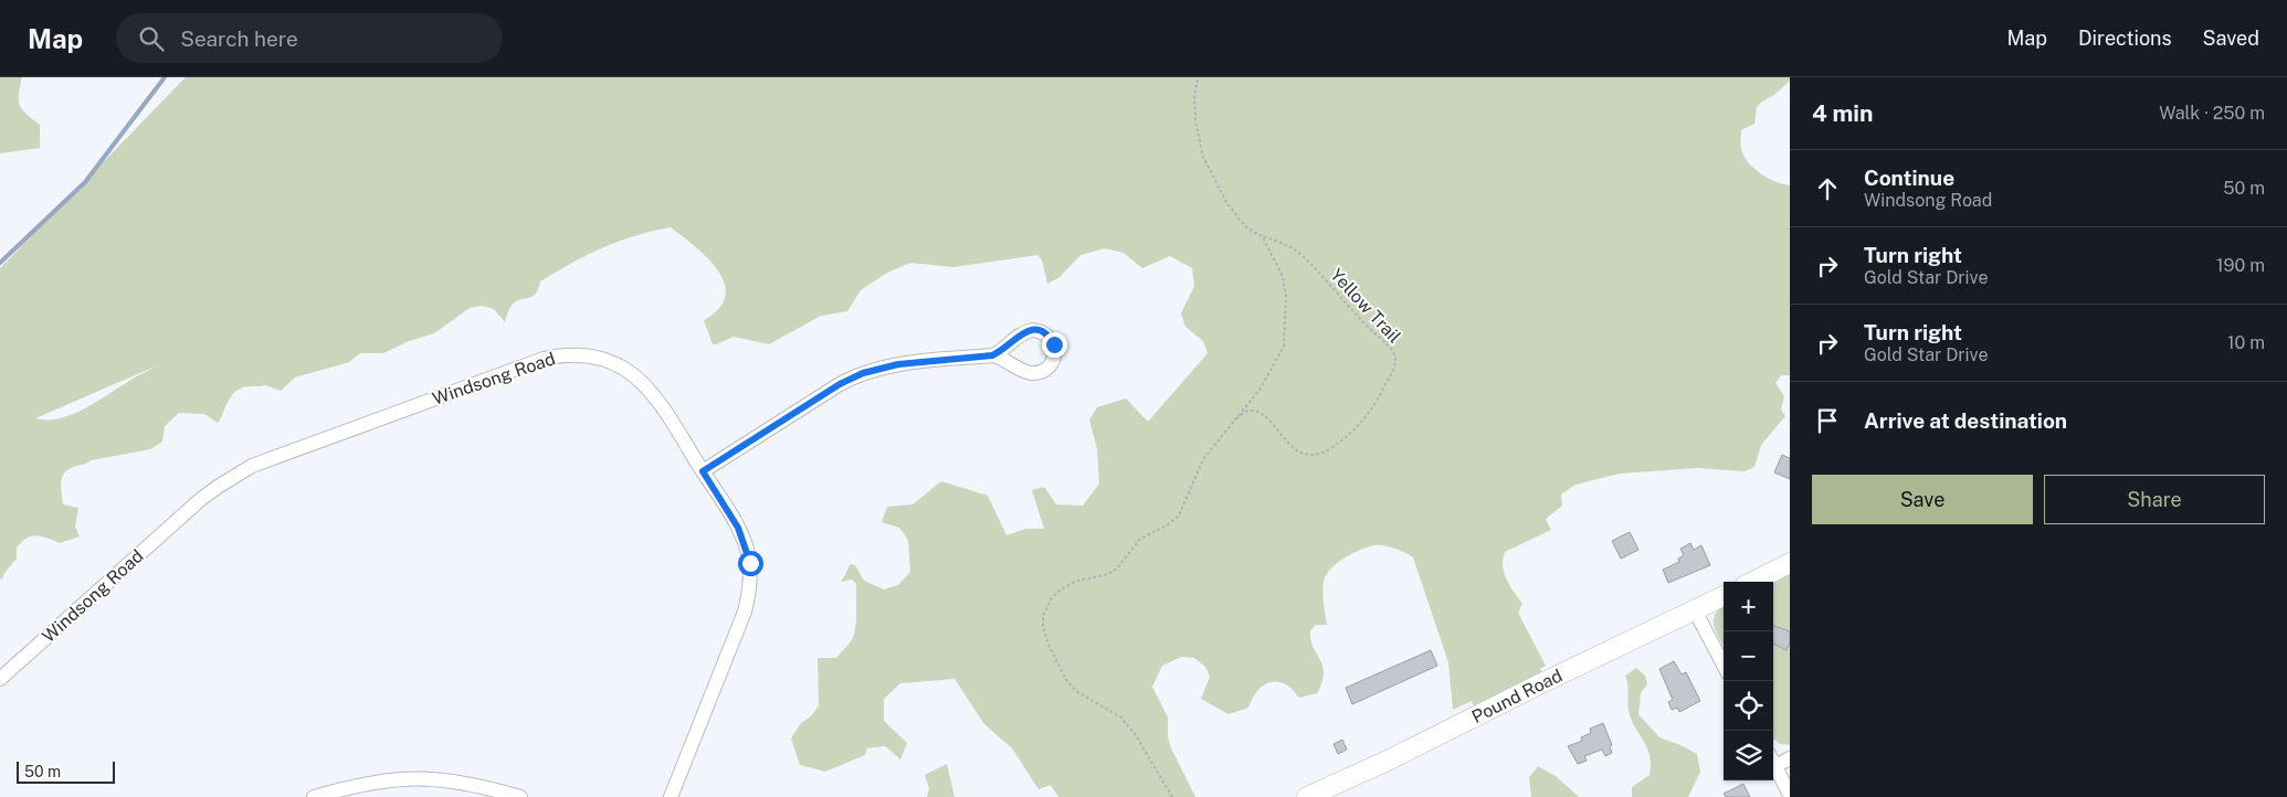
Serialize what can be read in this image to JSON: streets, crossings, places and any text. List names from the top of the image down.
{
  "streets": {
    "street": ["Windsong Road", "Pound Road"],
    "path": ["Yellow Trail"]
  },
  "scale_bar": "50 m",
  "page": {
    "header": "Map",
    "search": "Search here",
    "nav": ["Map", "Directions", "Saved"],
    "heading": ["4 min", "Walk · 250 m"],
    "list": [
      ["Continue", "Windsong Road", "50 m"],
      ["Turn right", "Gold Star Drive", "190 m"],
      ["Turn right", "Gold Star Drive", "10 m"],
      "Arrive at destination"
    ],
    "buttons": ["Save", "Share"],
    "map_buttons": ["+", "−"],
    "scale": "50 m"
  }
}
